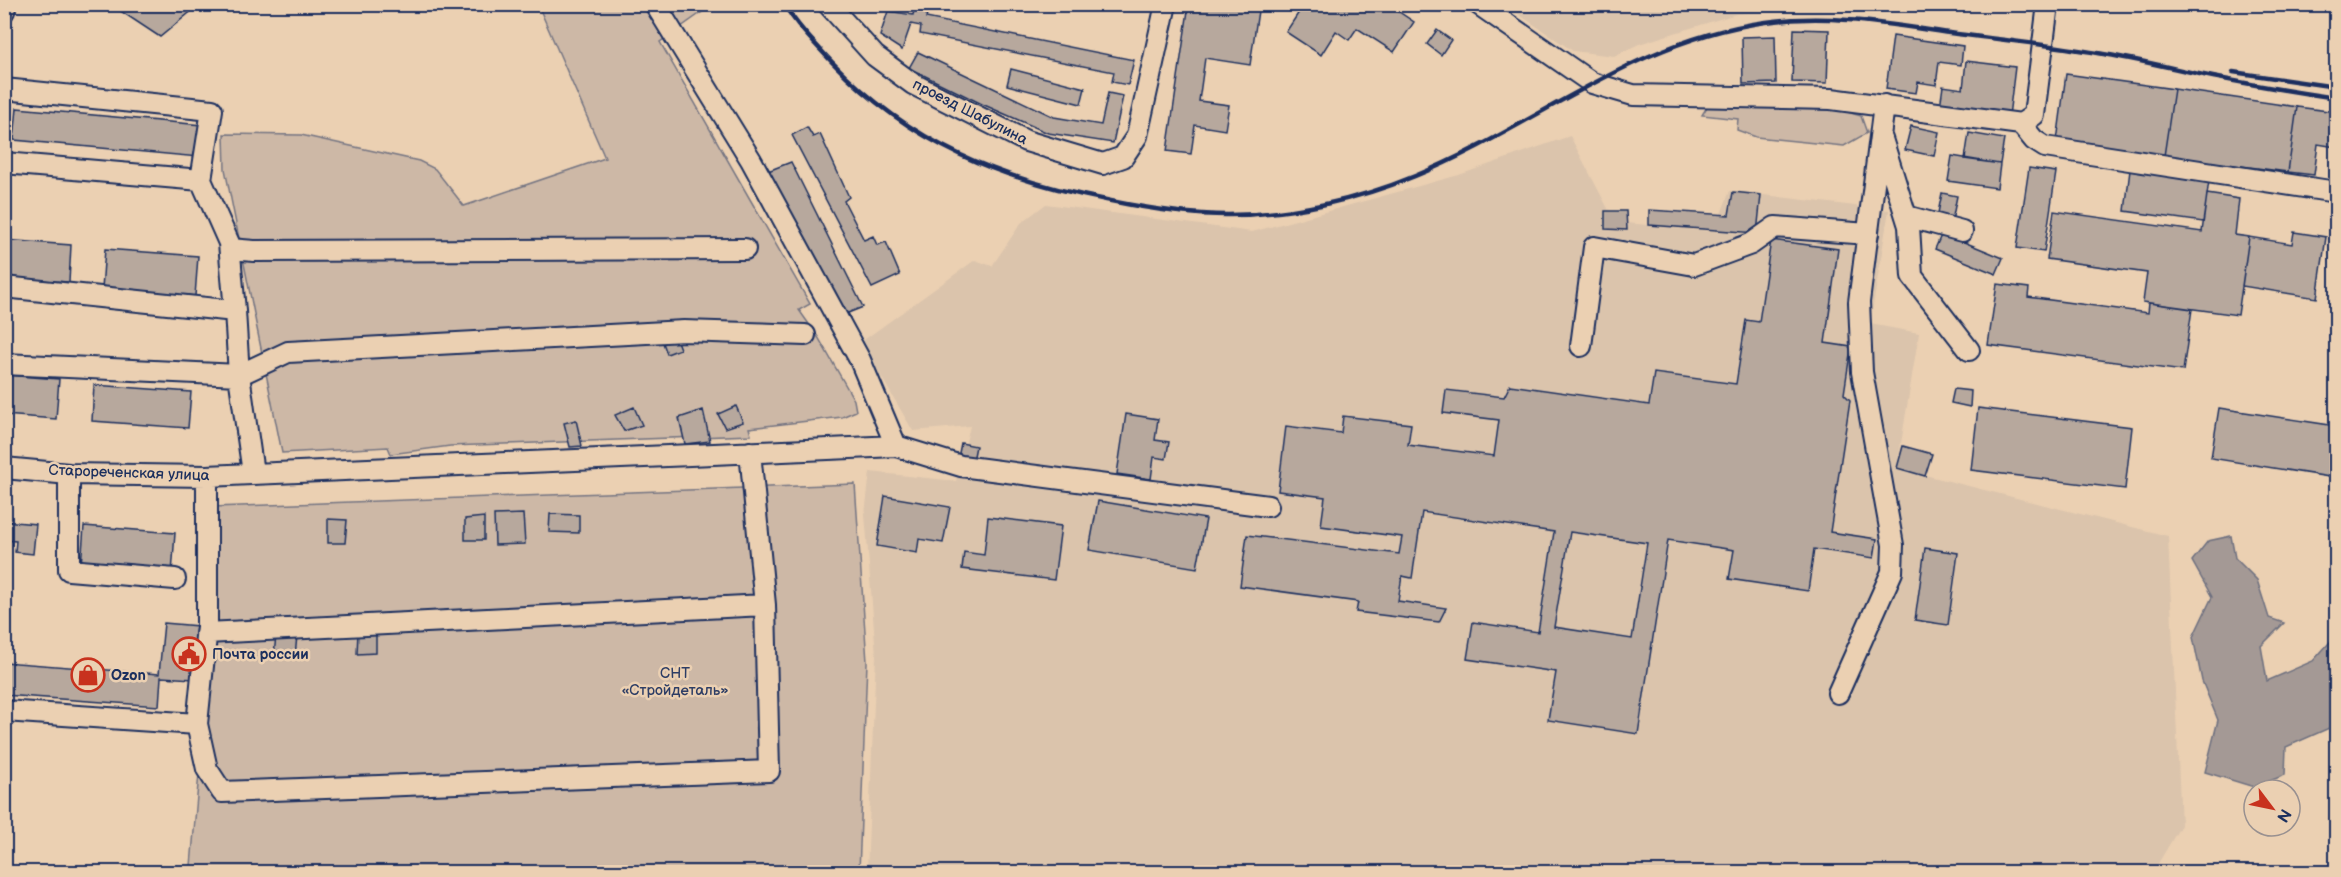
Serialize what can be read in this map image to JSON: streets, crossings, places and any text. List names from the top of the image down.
{
  "streets": {
    "street": ["проезд Шабулина", "Старореченская улица"]
  },
  "parks": ["СНТ «Стройдеталь»"],
  "places": {
    "public building": ["Почта россии"],
    "shop": ["Ozon"]
  },
  "north": "bottom right"
}
